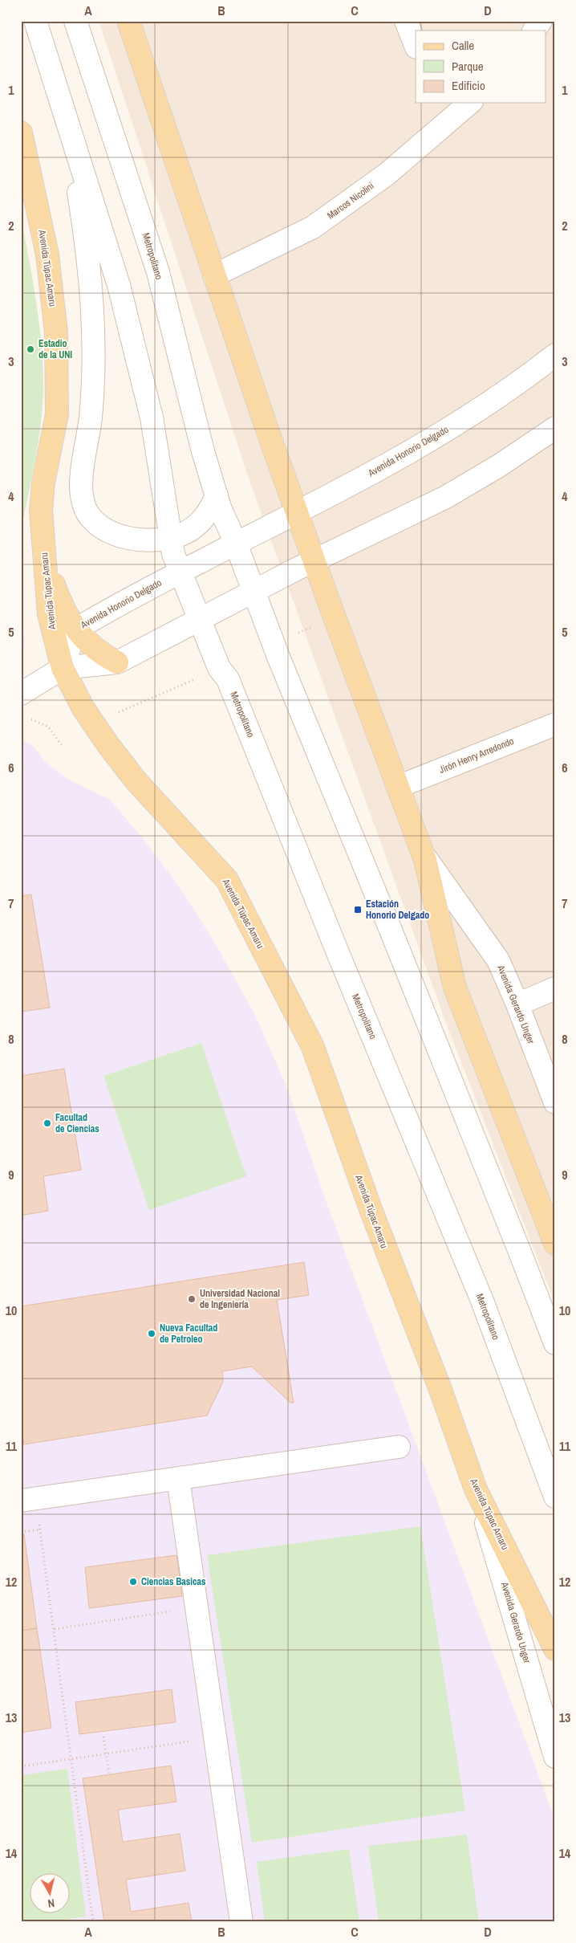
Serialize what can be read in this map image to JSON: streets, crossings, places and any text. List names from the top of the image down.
{
  "streets": {
    "main road": ["Avenida Túpac Amaru"],
    "street": [
      "Marcos Nicolini",
      "Metropolitano",
      "Avenida Honorio Delgado",
      "Jirón Henry Arredondo",
      "Avenida Gerardo Unger"
    ]
  },
  "crossings": [
    ["Metropolitano", "Avenida Honorio Delgado"],
    ["Avenida Túpac Amaru", "Avenida Honorio Delgado"],
    ["Avenida Túpac Amaru", "Avenida Gerardo Unger"]
  ],
  "places": {
    "other": [
      "Estadio de la UNI",
      "Facultad de Ciencias",
      "Universidad Nacional de Ingeniería",
      "Nueva Facultad de Petroleo",
      "Ciencias Basicas"
    ],
    "transit": ["Estación Honorio Delgado"]
  },
  "legend": ["Calle", "Parque", "Edificio"],
  "north": "bottom",
  "grid": {
    "columns": [
      "A",
      "B",
      "C",
      "D"
    ],
    "rows": [
      "1",
      "2",
      "3",
      "4",
      "5",
      "6",
      "7",
      "8",
      "9",
      "10",
      "11",
      "12",
      "13",
      "14"
    ]
  }
}
